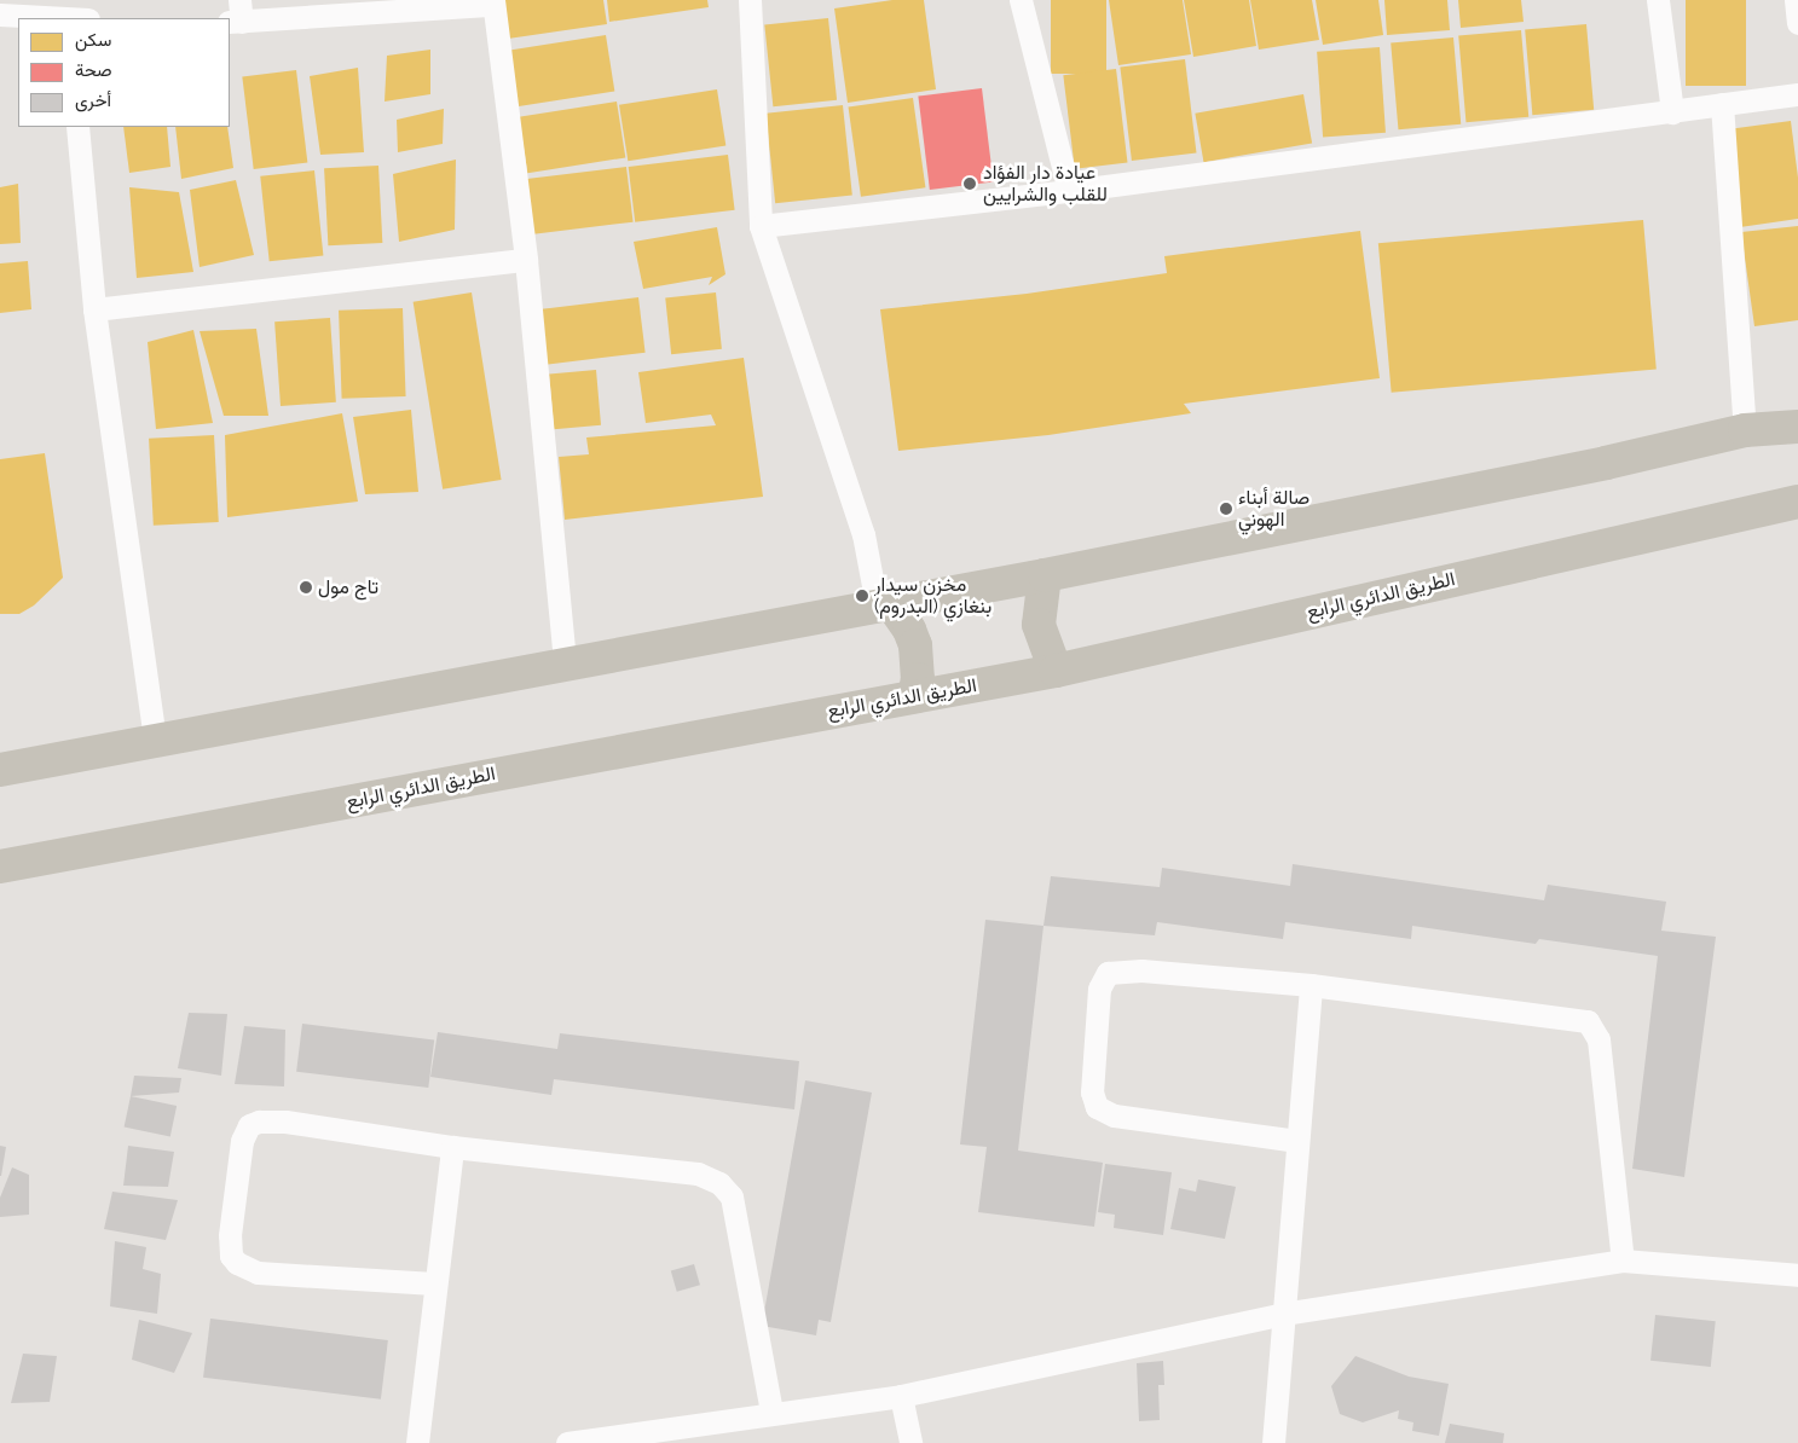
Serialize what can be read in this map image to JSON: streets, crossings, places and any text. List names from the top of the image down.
{
  "streets": {
    "main road": ["الطريق الدائري الرابع"]
  },
  "places": [
    "عيادة دار الفؤاد للقلب والشرايين",
    "صالة أبناء الهوني",
    "تاج مول",
    "مخزن سيدار بنغازي (البدروم)"
  ],
  "legend": ["سكن", "صحة", "أخرى"]
}
